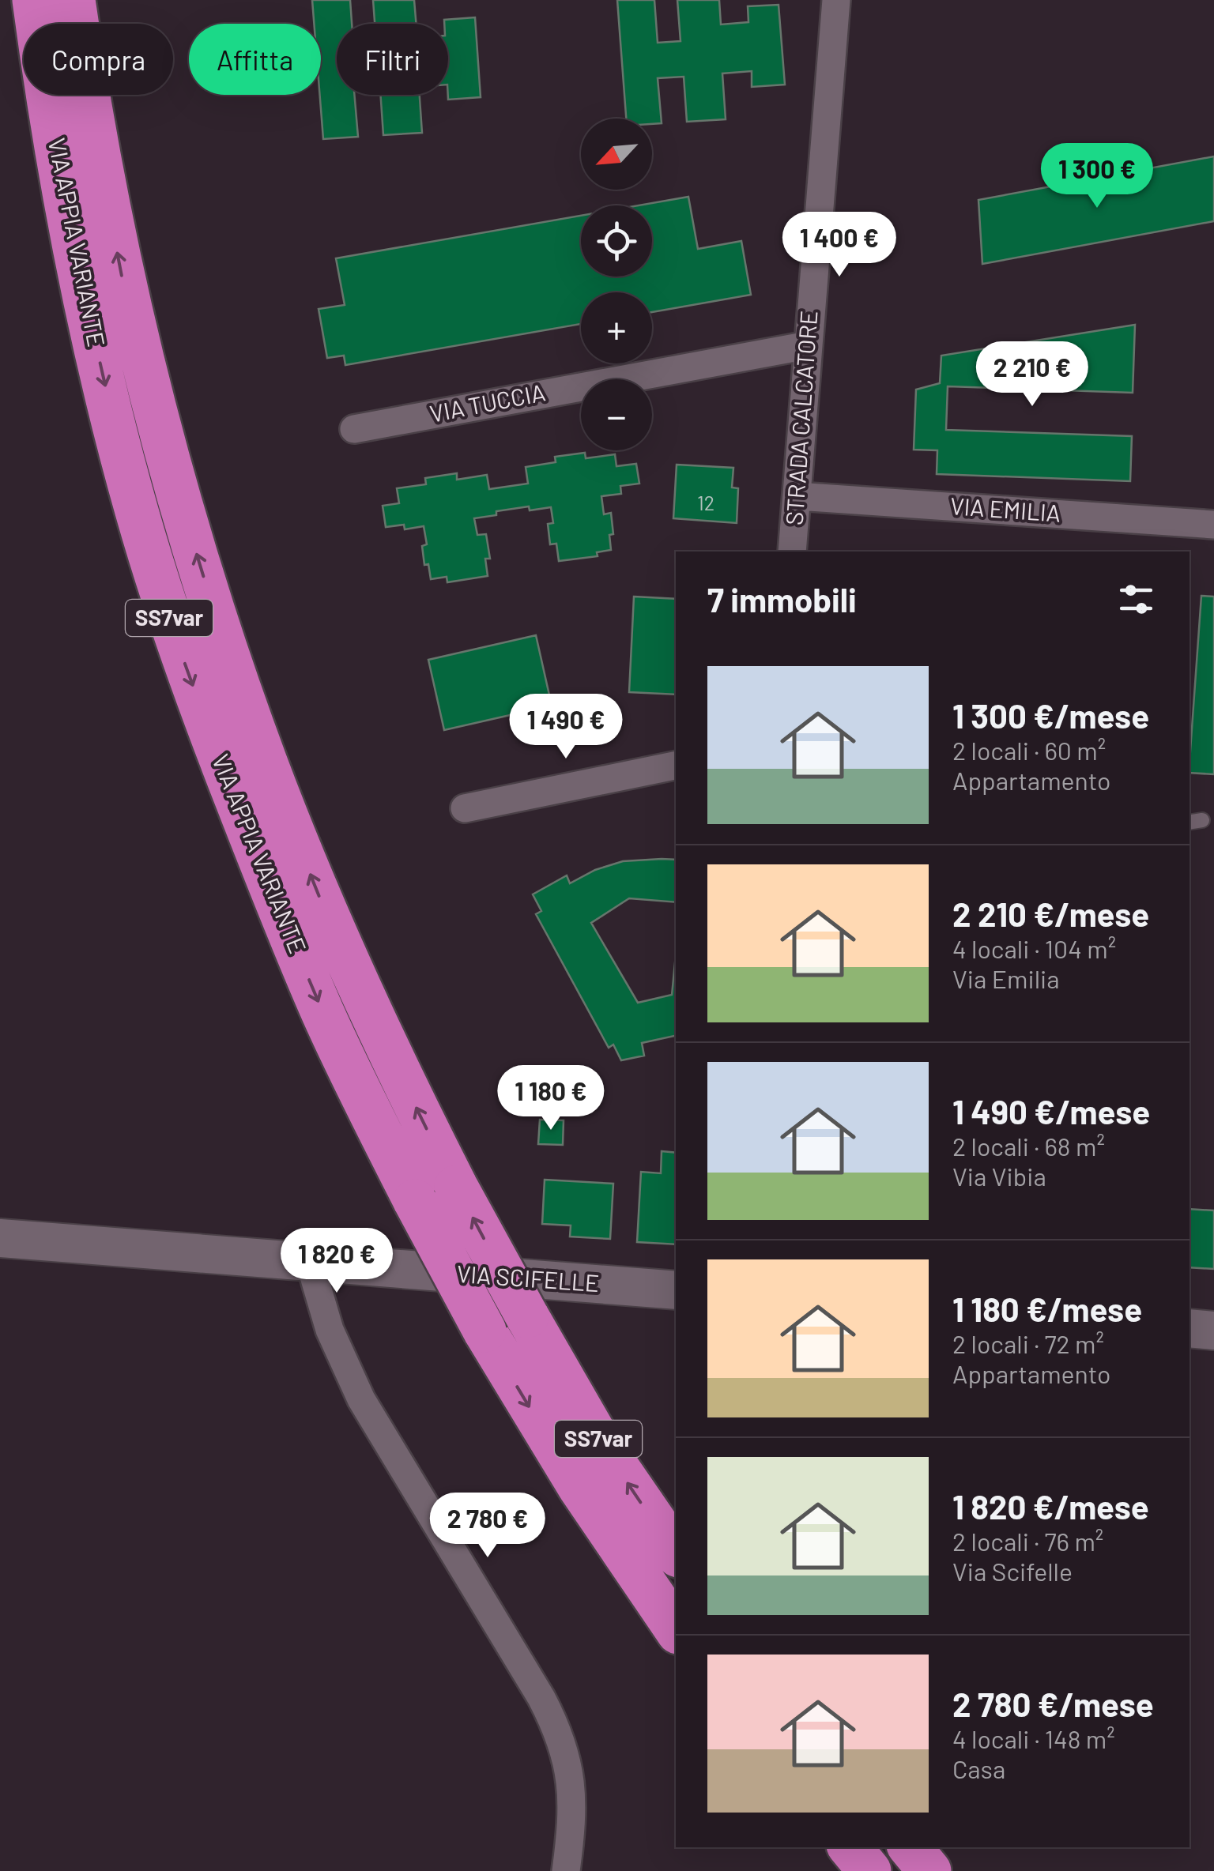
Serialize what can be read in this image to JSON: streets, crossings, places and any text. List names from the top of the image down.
{
  "streets": {
    "highway": ["VIA APPIA VARIANTE", "SS7var"],
    "street": [
      "VIA TUCCIA",
      "STRADA CALCATORE",
      "VIA EMILIA",
      "VIA SCIFELLE"
    ]
  },
  "crossings": [
    ["VIA TUCCIA", "STRADA CALCATORE"],
    ["STRADA CALCATORE", "VIA EMILIA"]
  ],
  "house_numbers": ["12"],
  "north": "bottom left",
  "page": {
    "chip": ["Compra", "Affitta", "Filtri"],
    "map_buttons": ["+", "−"],
    "price": [
      "1 300 €",
      "1 400 €",
      "2 210 €",
      "1 490 €",
      "1 180 €",
      "1 820 €",
      "2 780 €"
    ],
    "heading": "7 immobili",
    "list": [
      {
        "name": "1 300 €/mese",
        "note": "2 locali · 60 m² · Appartamento"
      },
      {
        "name": "2 210 €/mese",
        "note": "4 locali · 104 m² · Via Emilia"
      },
      {
        "name": "1 490 €/mese",
        "note": "2 locali · 68 m² · Via Vibia"
      },
      {
        "name": "1 180 €/mese",
        "note": "2 locali · 72 m² · Appartamento"
      },
      {
        "name": "1 820 €/mese",
        "note": "2 locali · 76 m² · Via Scifelle"
      },
      {
        "name": "2 780 €/mese",
        "note": "4 locali · 148 m² · Casa"
      }
    ]
  }
}
